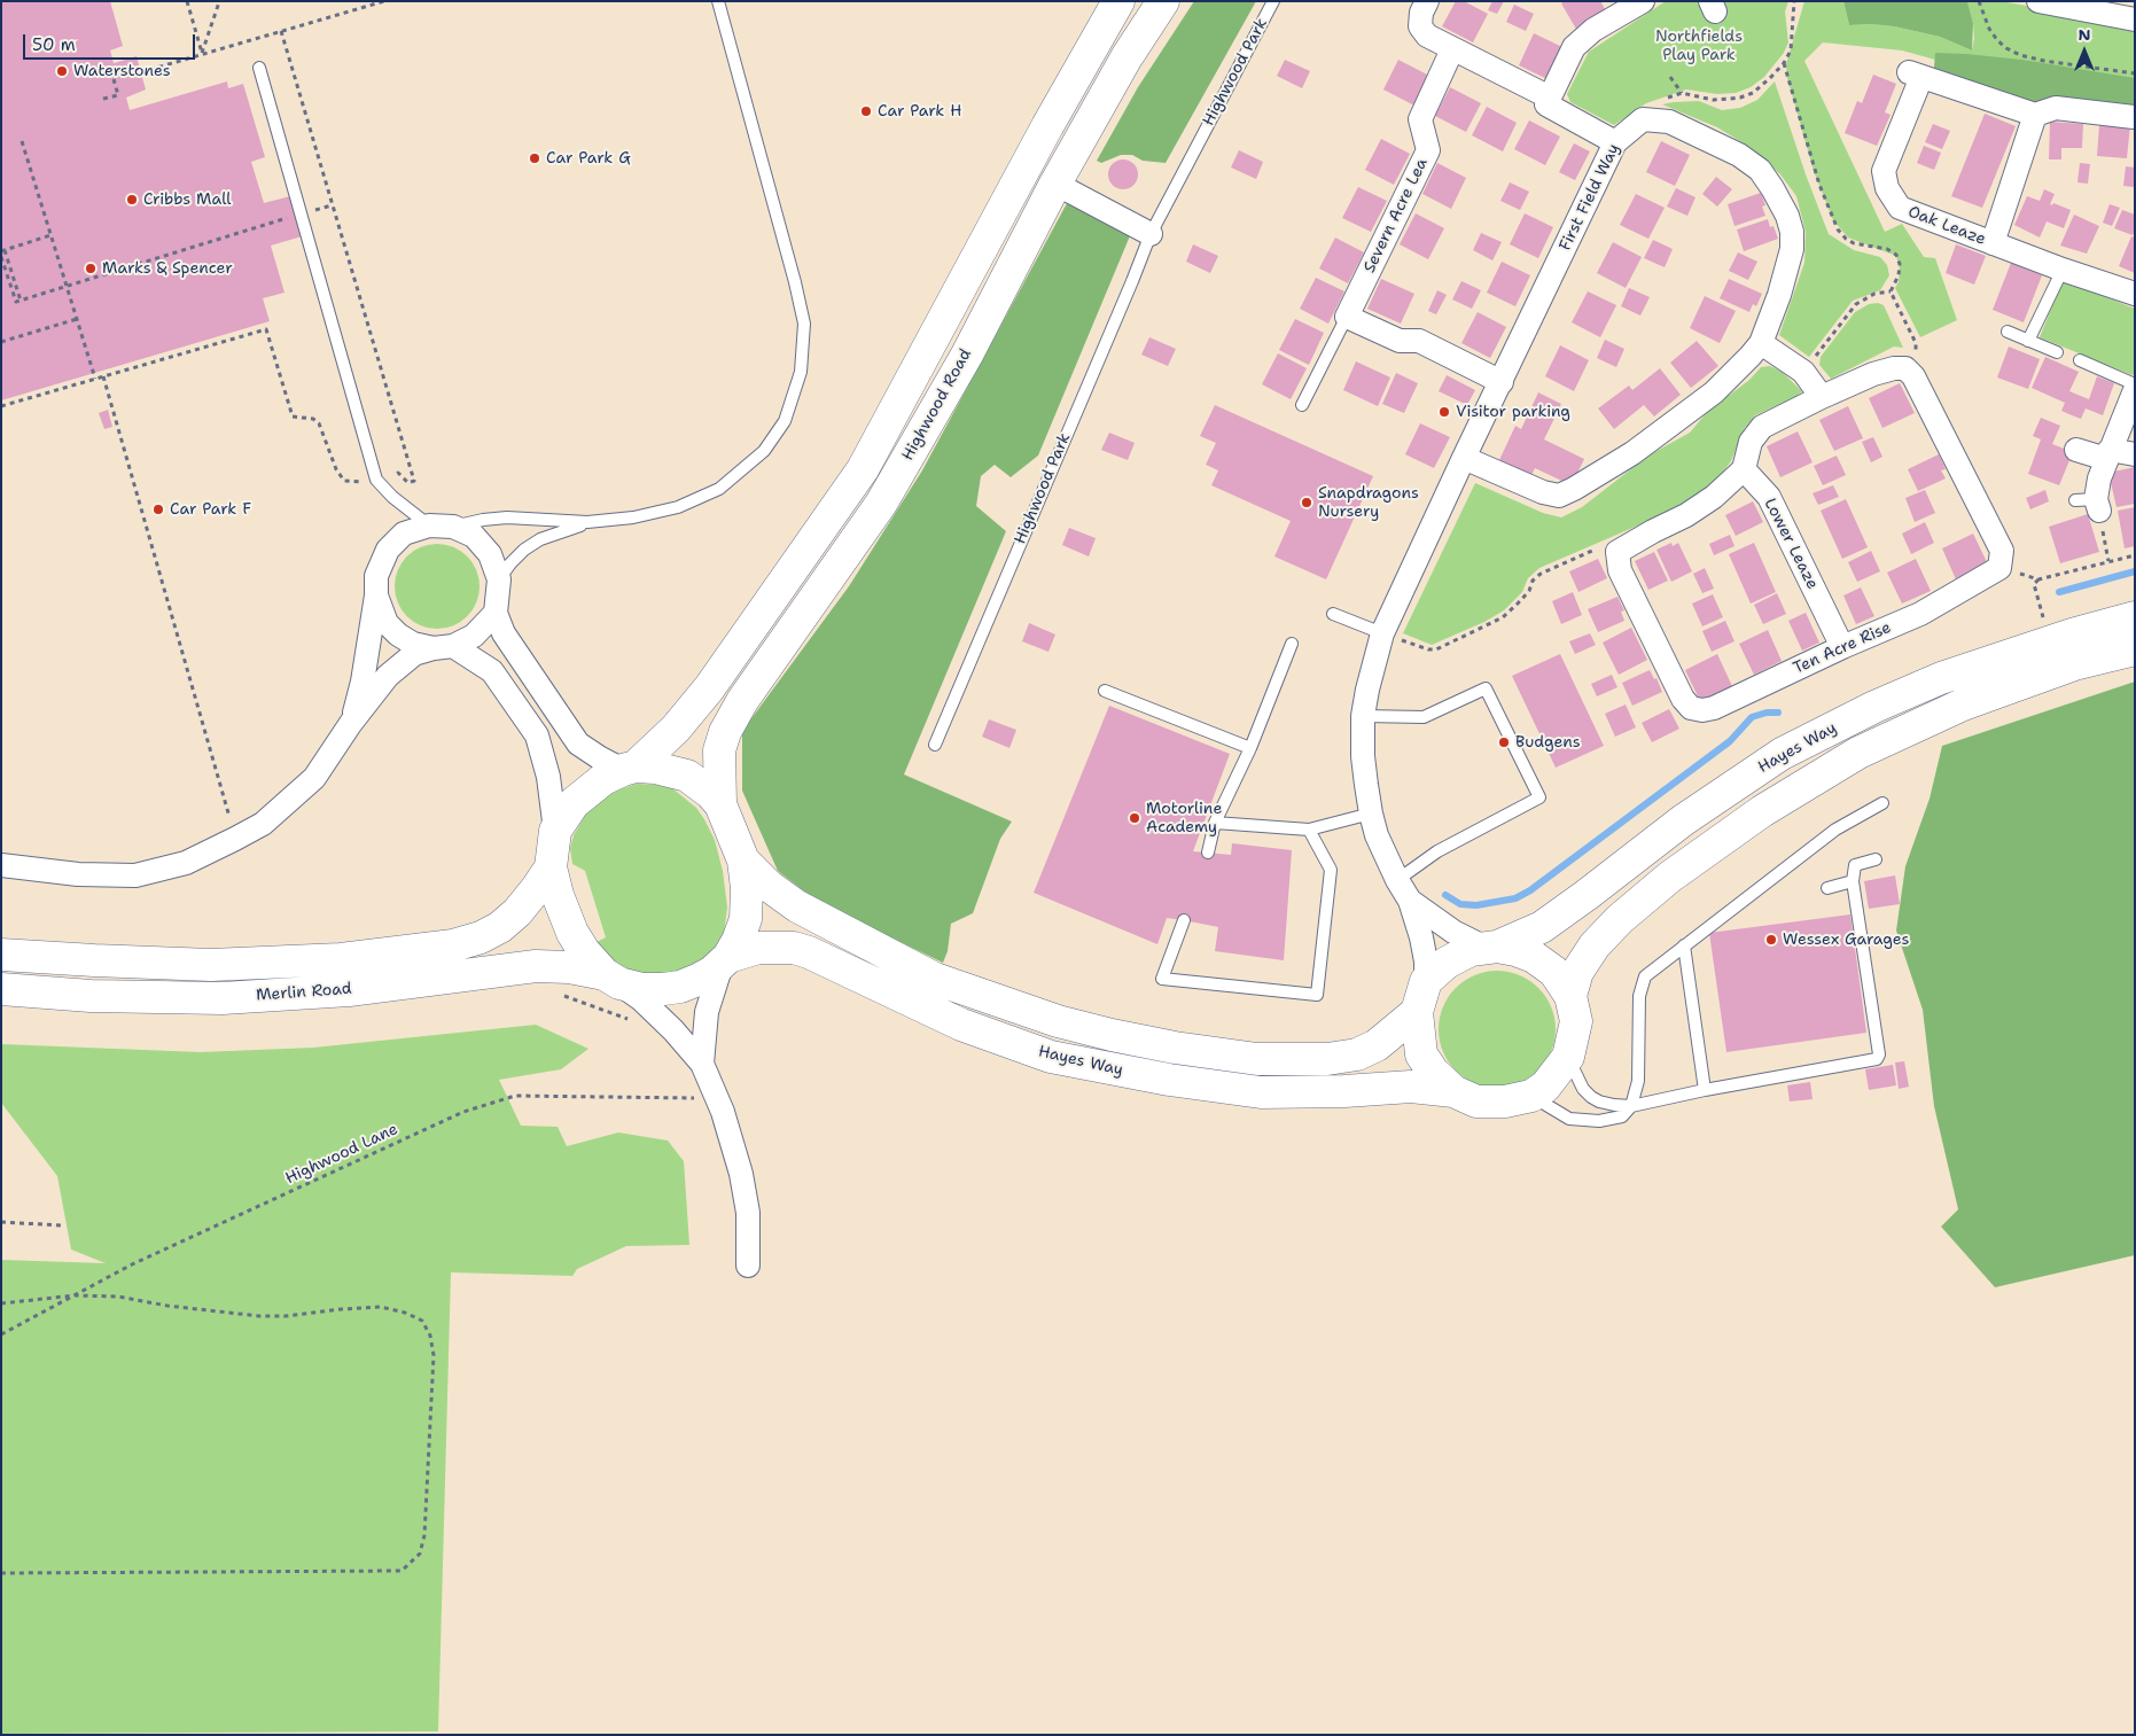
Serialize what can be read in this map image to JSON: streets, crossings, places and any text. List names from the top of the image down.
{
  "streets": {
    "street": [
      "First Field Way",
      "Severn Acre Lea",
      "Oak Leaze",
      "Highwood Road",
      "Lower Leaze",
      "Ten Acre Rise",
      "Hayes Way",
      "Merlin Road"
    ],
    "lane": ["Highwood Park"],
    "path": ["Highwood Lane"]
  },
  "crossings": [
    ["First Field Way", "Hayes Way"],
    ["Lower Leaze", "Ten Acre Rise"],
    ["Hayes Way", "Merlin Road"]
  ],
  "parks": ["Northfields Play Park"],
  "places": [
    "Waterstones",
    "Car Park H",
    "Car Park G",
    "Cribbs Mall",
    "Marks & Spencer",
    "Visitor parking",
    "Snapdragons Nursery",
    "Car Park F",
    "Budgens",
    "Motorline Academy",
    "Wessex Garages"
  ],
  "scale_bar": "50 m",
  "north": "top"
}
